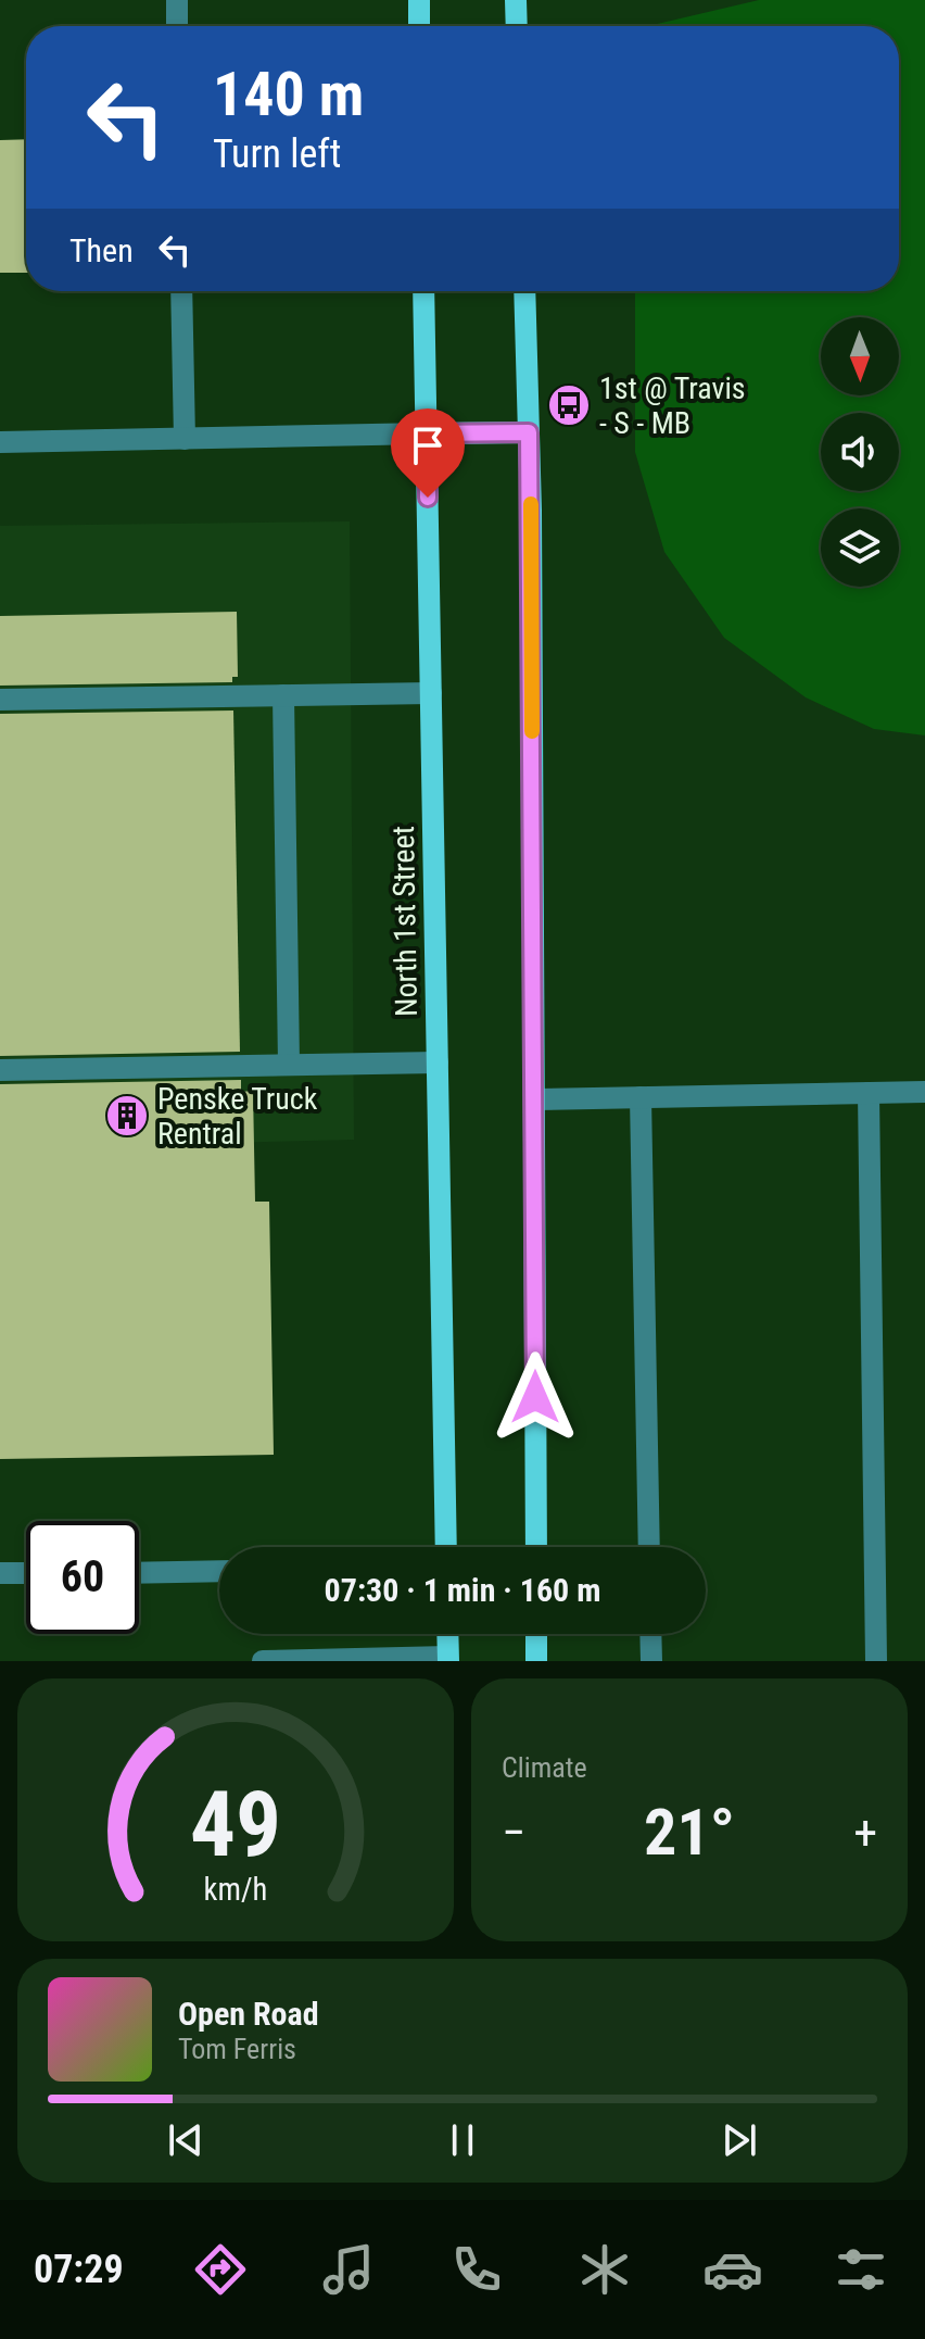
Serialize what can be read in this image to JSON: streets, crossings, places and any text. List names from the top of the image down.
{
  "streets": {
    "main road": ["North 1st Street"]
  },
  "places": {
    "bus stop": ["1st @ Travis - S - MB"],
    "building": ["Penske Truck Rentral"]
  },
  "north": "bottom",
  "page": {
    "turn": ["140 m", "Turn left"],
    "then": "Then",
    "limit": "60",
    "trip": "07:30 · 1 min · 160 m",
    "tile": "Climate",
    "heat": ["−", "21°", "+"],
    "song": ["Open Road", "Tom Ferris"],
    "tabs": "07:29",
    "gauge": ["49", "km/h"]
  }
}
